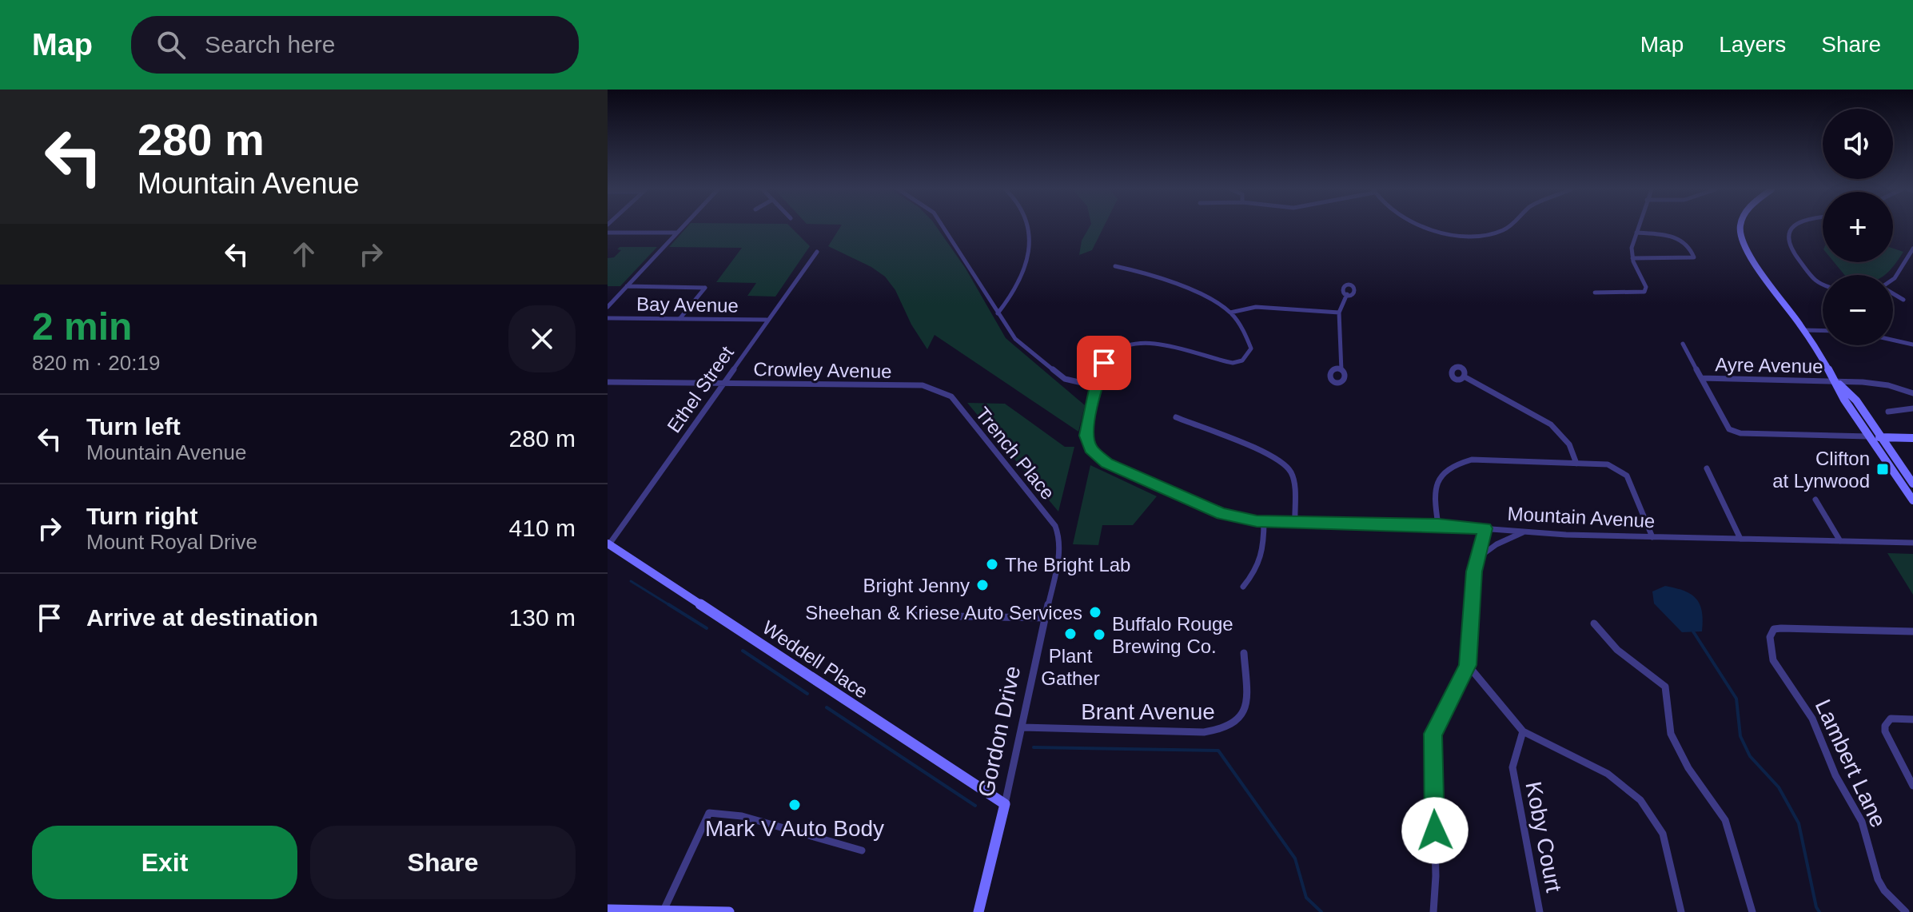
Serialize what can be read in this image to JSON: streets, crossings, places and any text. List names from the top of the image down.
{
  "streets": {
    "main road": ["Weddell Place", "Gordon Drive"],
    "street": [
      "Bay Avenue",
      "Ayre Avenue",
      "Crowley Avenue",
      "Ethel Street",
      "Trench Place",
      "Mountain Avenue",
      "Brant Avenue",
      "Lambert Lane",
      "Koby Court"
    ]
  },
  "crossings": [
    ["Bay Avenue", "Ethel Street"],
    ["Crowley Avenue", "Ethel Street"],
    ["Crowley Avenue", "Trench Place"],
    ["Ethel Street", "Weddell Place"],
    ["Trench Place", "Gordon Drive"],
    ["Weddell Place", "Gordon Drive"],
    ["Brant Avenue", "Gordon Drive"]
  ],
  "places": {
    "transit": ["Clifton at Lynwood"],
    "other": [
      "The Bright Lab",
      "Bright Jenny",
      "Sheehan & Kriese Auto Services",
      "Plant Gather",
      "Buffalo Rouge Brewing Co.",
      "Mark V Auto Body"
    ]
  },
  "page": {
    "header": "Map",
    "search": "Search here",
    "nav": ["Map", "Layers", "Share"],
    "turn": ["280 m", "Mountain Avenue"],
    "map_buttons": ["+", "−"],
    "heading": ["2 min", "820 m · 20:19"],
    "list": [
      {
        "name": "Turn left",
        "note": "Mountain Avenue",
        "value": "280 m"
      },
      {
        "name": "Turn right",
        "note": "Mount Royal Drive",
        "value": "410 m"
      },
      {
        "name": "Arrive at destination",
        "value": "130 m"
      }
    ],
    "buttons": ["Exit", "Share"]
  }
}
